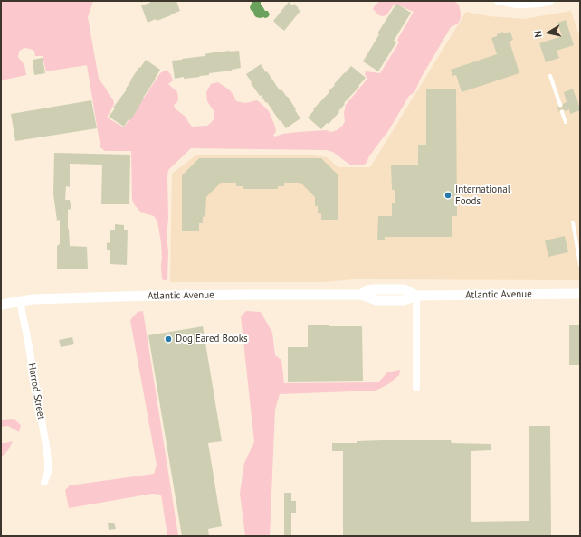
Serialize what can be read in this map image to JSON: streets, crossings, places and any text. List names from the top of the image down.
{
  "streets": {
    "main road": ["Atlantic Avenue"],
    "street": ["Harrod Street"]
  },
  "crossings": [
    ["Atlantic Avenue", "Harrod Street"]
  ],
  "places": ["International Foods", "Dog Eared Books"],
  "north": "left"
}
